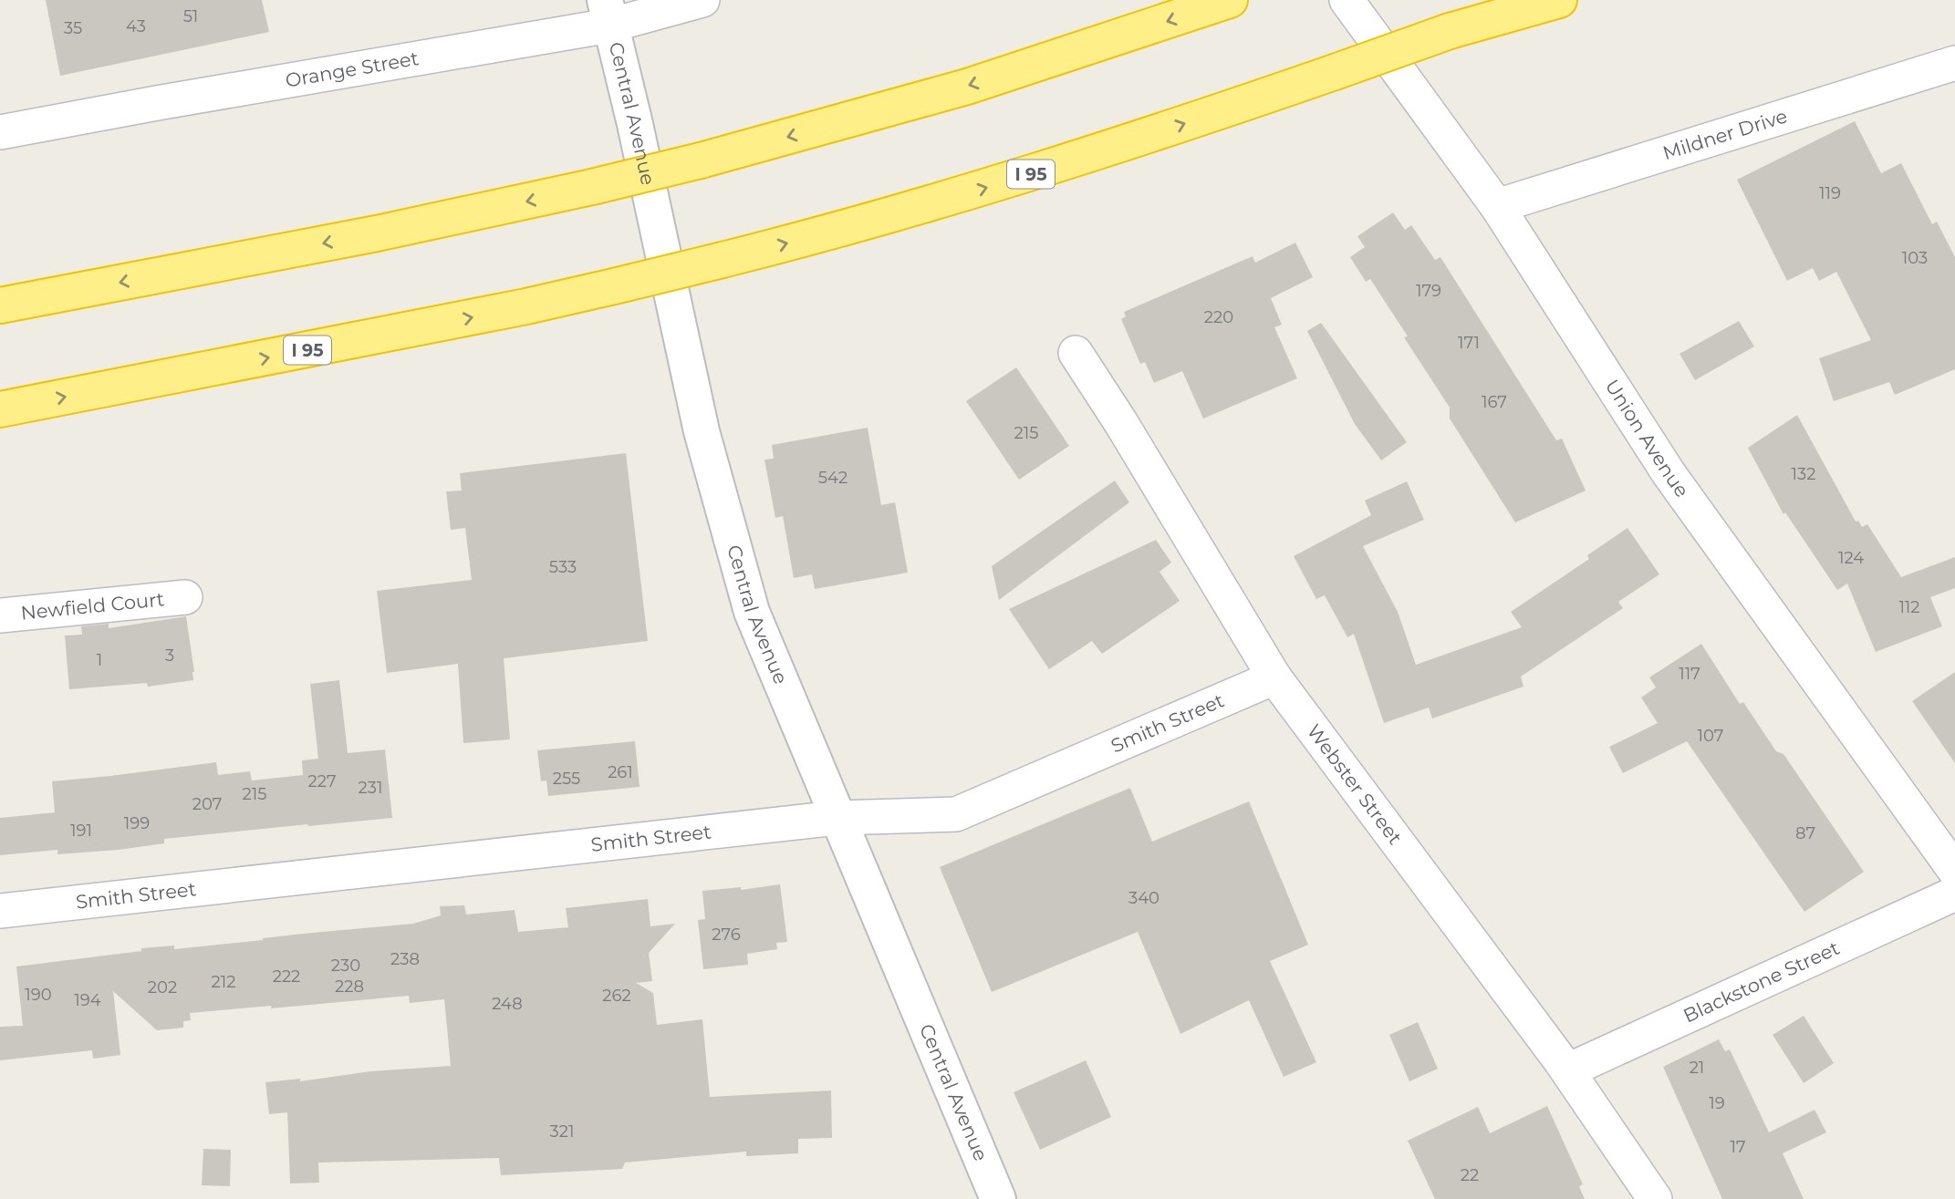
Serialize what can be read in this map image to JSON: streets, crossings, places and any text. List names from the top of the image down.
{
  "streets": {
    "highway": ["I 95"],
    "street": [
      "Orange Street",
      "Central Avenue",
      "Mildner Drive",
      "Union Avenue",
      "Newfield Court",
      "Smith Street",
      "Webster Street",
      "Blackstone Street"
    ]
  },
  "crossings": [
    ["Orange Street", "Central Avenue"],
    ["Central Avenue", "Smith Street"],
    ["Mildner Drive", "Union Avenue"],
    ["Smith Street", "Webster Street"],
    ["Webster Street", "Blackstone Street"]
  ],
  "house_numbers": [
    "51",
    "43",
    "35",
    "119",
    "103",
    "179",
    "220",
    "171",
    "167",
    "215",
    "132",
    "542",
    "124",
    "533",
    "112",
    "3",
    "1",
    "117",
    "107",
    "261",
    "255",
    "227",
    "231",
    "215",
    "207",
    "199",
    "191",
    "87",
    "340",
    "276",
    "238",
    "230",
    "222",
    "212",
    "228",
    "202",
    "190",
    "262",
    "194",
    "248",
    "21",
    "19",
    "321",
    "17",
    "22"
  ]
}
